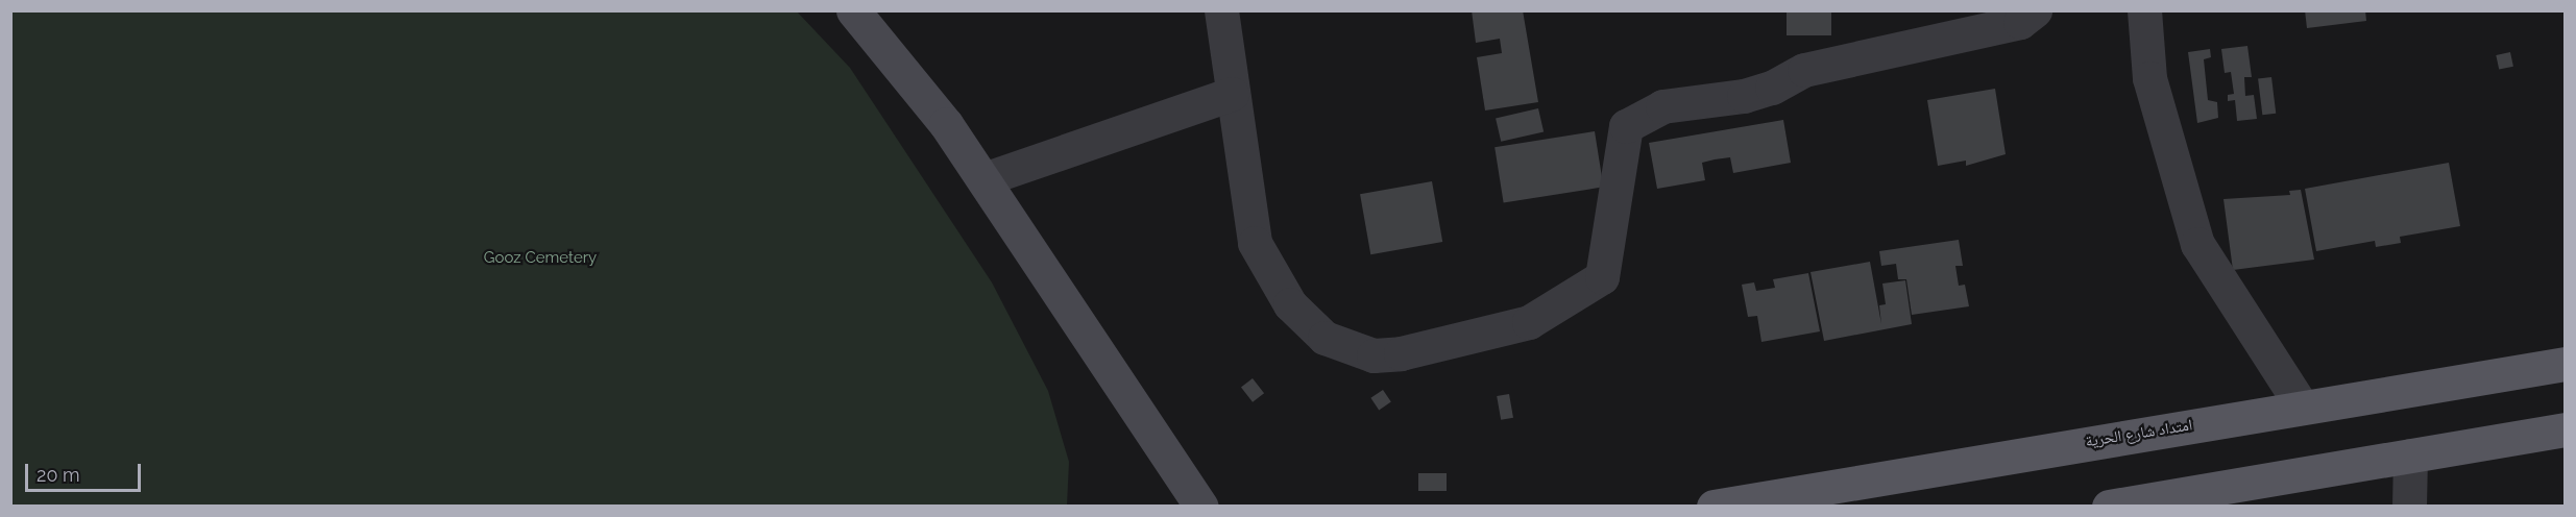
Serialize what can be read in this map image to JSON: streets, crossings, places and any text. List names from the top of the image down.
{
  "streets": {
    "main road": ["امتداد شارع الحرية"]
  },
  "parks": ["Gooz Cemetery"],
  "scale_bar": "20 m"
}
